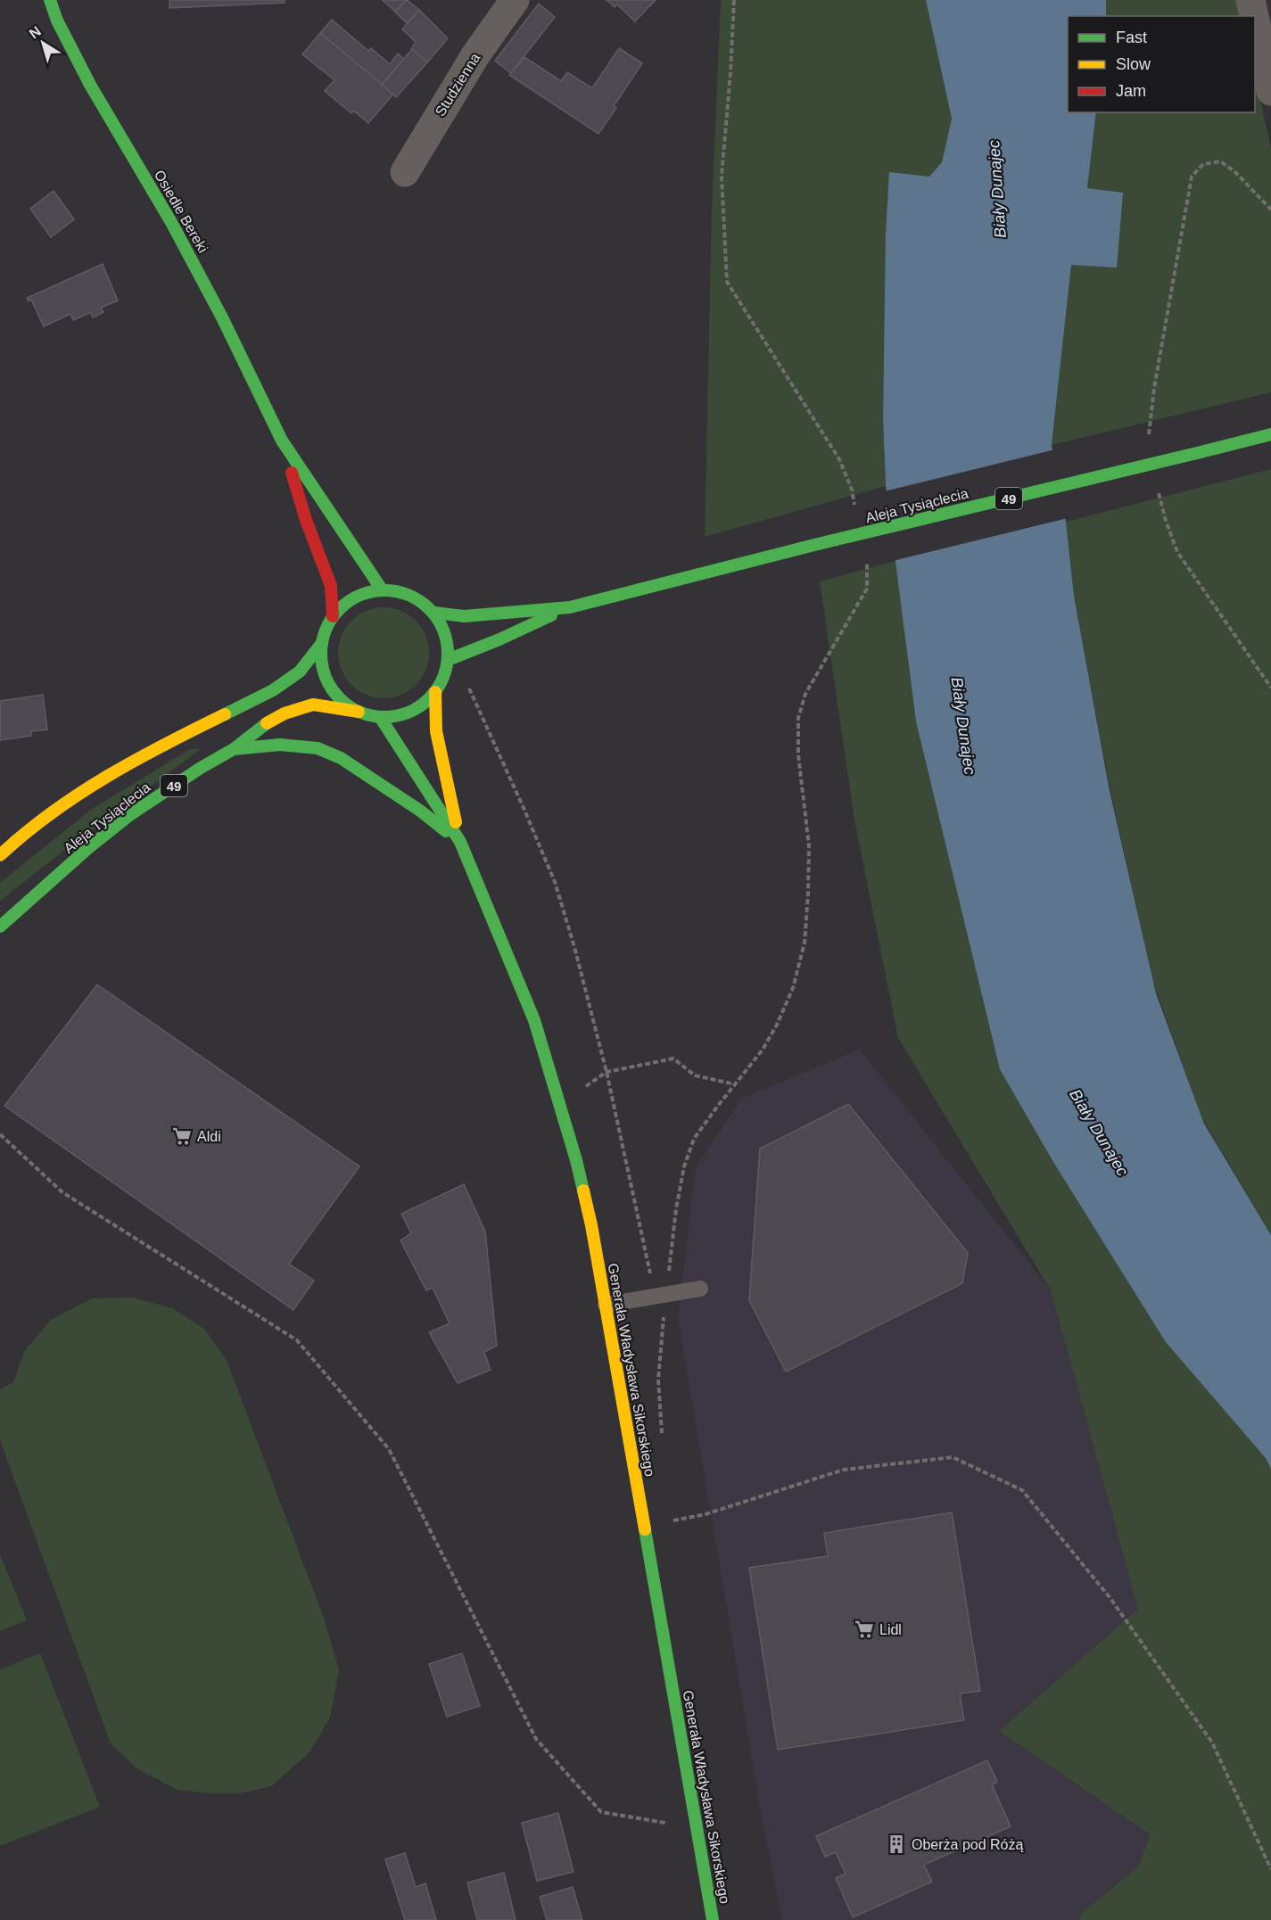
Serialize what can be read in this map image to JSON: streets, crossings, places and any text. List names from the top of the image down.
{
  "streets": {
    "street": [
      "Studzienna",
      "Osiedle Bereki",
      "49",
      "Aleja Tysiąclecia",
      "Generała Władysława Sikorskiego"
    ]
  },
  "crossings": [
    ["49", "Aleja Tysiąclecia"],
    ["49", "Generała Władysława Sikorskiego"],
    ["Aleja Tysiąclecia", "Generała Władysława Sikorskiego"]
  ],
  "water": ["Biały Dunajec"],
  "places": {
    "supermarket": ["Aldi", "Lidl"],
    "building": ["Oberża pod Różą"]
  },
  "legend": ["Fast", "Slow", "Jam"],
  "north": "top left"
}
